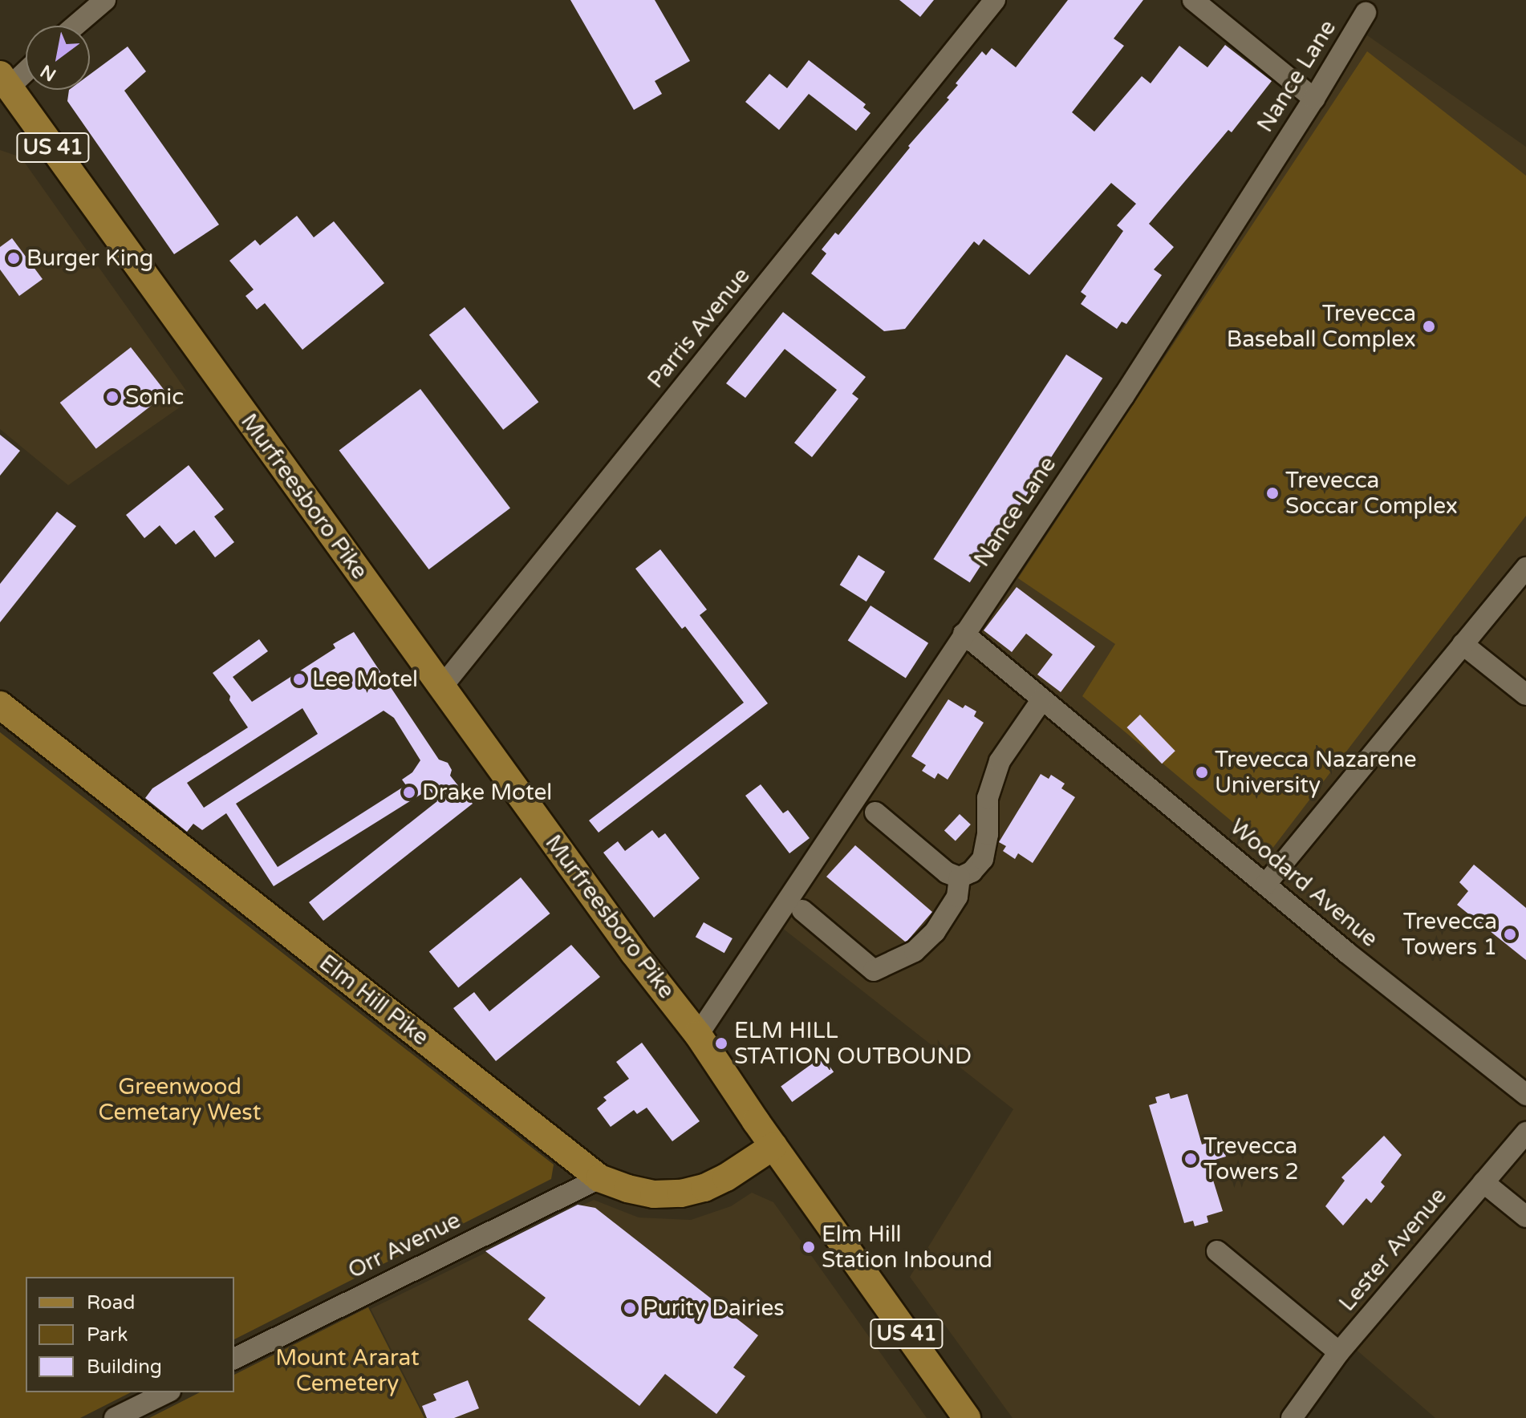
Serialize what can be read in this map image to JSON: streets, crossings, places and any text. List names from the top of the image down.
{
  "streets": {
    "main road": ["US 41", "Murfreesboro Pike", "Elm Hill Pike"],
    "street": [
      "Nance Lane",
      "Parris Avenue",
      "Woodard Avenue",
      "Orr Avenue",
      "Lester Avenue"
    ]
  },
  "crossings": [
    ["Nance Lane", "Murfreesboro Pike"],
    ["Nance Lane", "Woodard Avenue"],
    ["Parris Avenue", "Murfreesboro Pike"],
    ["Murfreesboro Pike", "Elm Hill Pike"],
    ["Elm Hill Pike", "Orr Avenue"]
  ],
  "parks": ["Greenwood Cemetary West", "Mount Ararat Cemetery"],
  "places": [
    "Burger King",
    "Trevecca Baseball Complex",
    "Sonic",
    "Trevecca Soccar Complex",
    "Lee Motel",
    "Trevecca Nazarene University",
    "Drake Motel",
    "Trevecca Towers 1",
    "ELM HILL STATION OUTBOUND",
    "Trevecca Towers 2",
    "Elm Hill Station Inbound",
    "Purity Dairies"
  ],
  "legend": ["Road", "Park", "Building"],
  "north": "bottom left"
}
